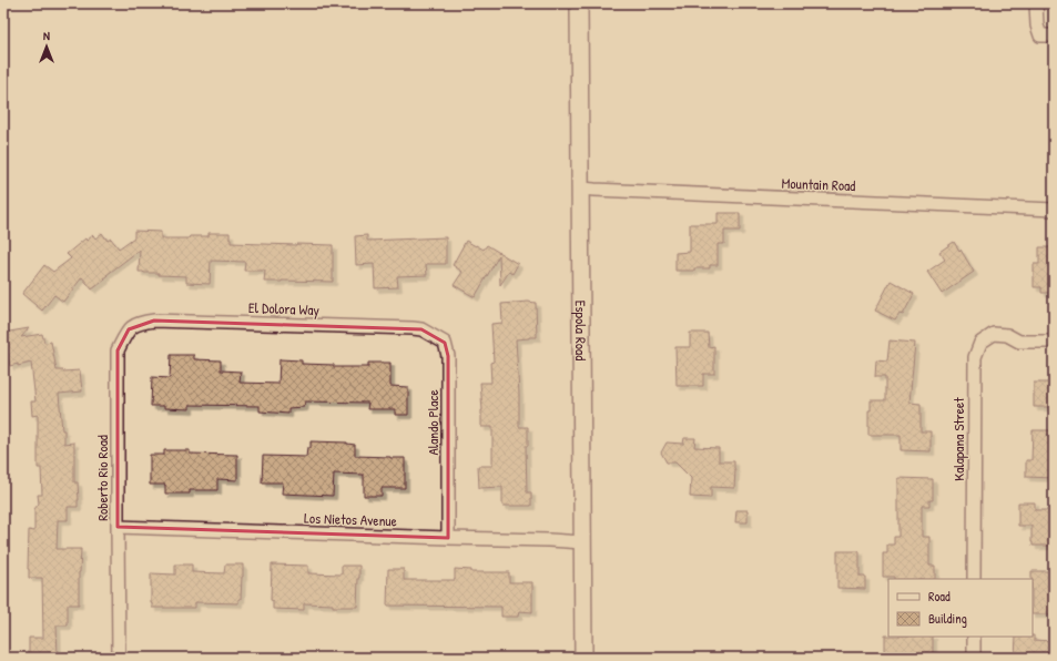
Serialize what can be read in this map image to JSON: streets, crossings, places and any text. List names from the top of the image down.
{
  "streets": {
    "main road": ["Espola Road"],
    "street": [
      "Mountain Road",
      "El Dolora Way",
      "Alando Place",
      "Kalapana Street",
      "Roberto Rio Road",
      "Los Nietos Avenue"
    ]
  },
  "crossings": [
    ["Mountain Road", "Espola Road"],
    ["El Dolora Way", "Alando Place"],
    ["El Dolora Way", "Roberto Rio Road"],
    ["Espola Road", "Los Nietos Avenue"],
    ["Alando Place", "Los Nietos Avenue"],
    ["Roberto Rio Road", "Los Nietos Avenue"]
  ],
  "legend": ["Road", "Building"],
  "north": "top"
}
